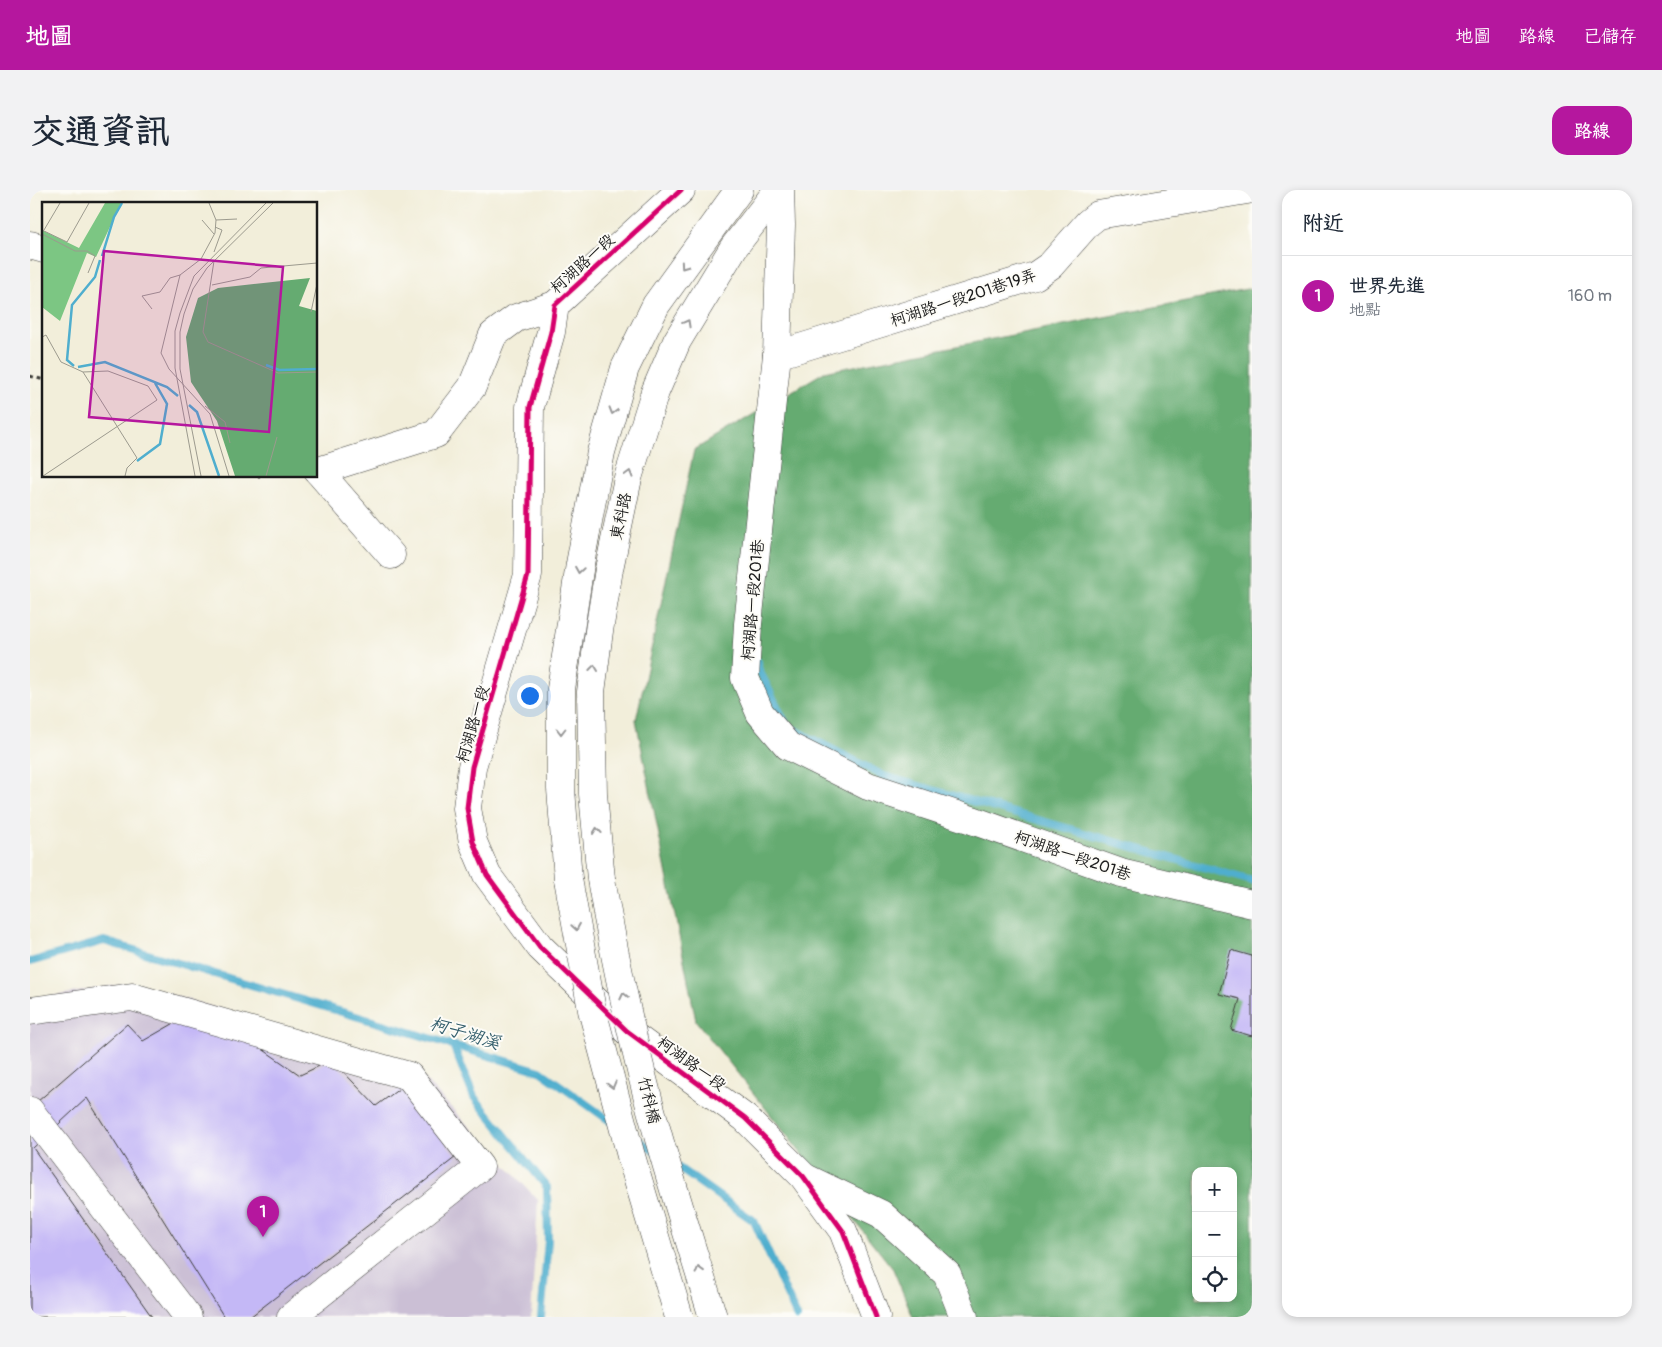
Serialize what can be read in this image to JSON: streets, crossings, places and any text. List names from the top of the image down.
{
  "streets": {
    "street": [
      "柯湖路一段",
      "柯湖路一段201巷19弄",
      "東科路",
      "柯湖路一段201巷",
      "竹科橋"
    ]
  },
  "crossings": [
    ["柯湖路一段201巷19弄", "柯湖路一段201巷"],
    ["東科路", "柯湖路一段201巷"],
    ["東科路", "竹科橋"]
  ],
  "water": ["柯子湖溪"],
  "page": {
    "header": "地圖",
    "nav": ["地圖", "路線", "已儲存"],
    "buttons": "路線",
    "title": "交通資訊",
    "heading": "附近",
    "list": [
      {
        "mark": "1",
        "name": "世界先進",
        "note": "地點",
        "value": "160 m"
      }
    ],
    "map_buttons": ["+", "−"],
    "pins": "1"
  }
}
